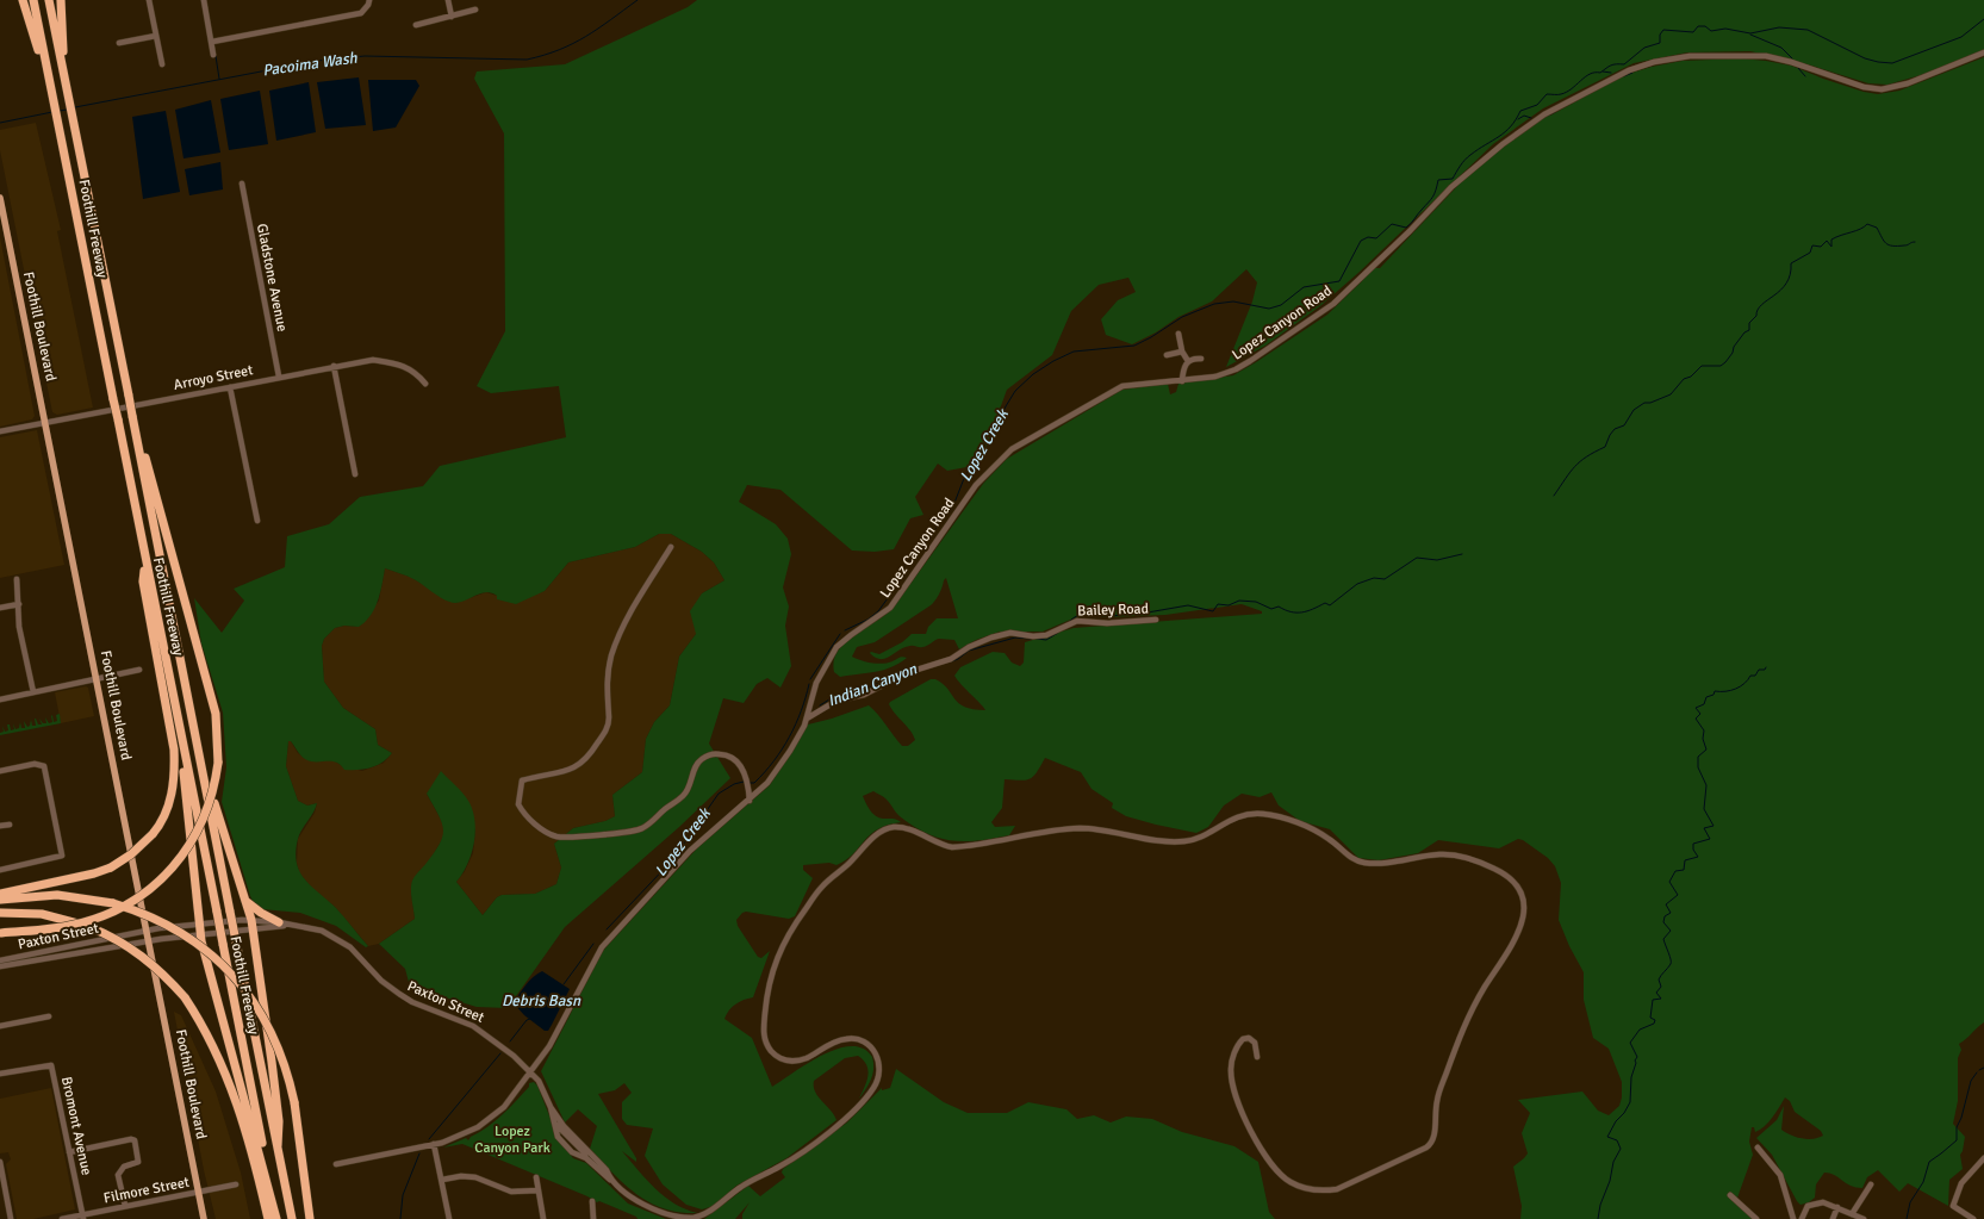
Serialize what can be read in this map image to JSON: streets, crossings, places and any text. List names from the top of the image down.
{
  "streets": {
    "highway": ["Foothill Freeway"],
    "main road": ["Foothill Boulevard"],
    "street": [
      "Gladstone Avenue",
      "Lopez Canyon Road",
      "Arroyo Street",
      "Bailey Road",
      "Paxton Street",
      "Bromont Avenue",
      "Filmore Street"
    ]
  },
  "crossings": [
    ["Gladstone Avenue", "Arroyo Street"],
    ["Lopez Canyon Road", "Bailey Road"],
    ["Lopez Canyon Road", "Paxton Street"],
    ["Foothill Boulevard", "Arroyo Street"],
    ["Foothill Boulevard", "Paxton Street"],
    ["Foothill Boulevard", "Filmore Street"],
    ["Bromont Avenue", "Filmore Street"]
  ],
  "water": [
    "Pacoima Wash",
    "Lopez Creek",
    "Indian Canyon",
    "Debris Basn"
  ],
  "parks": ["Lopez Canyon Park"]
}
